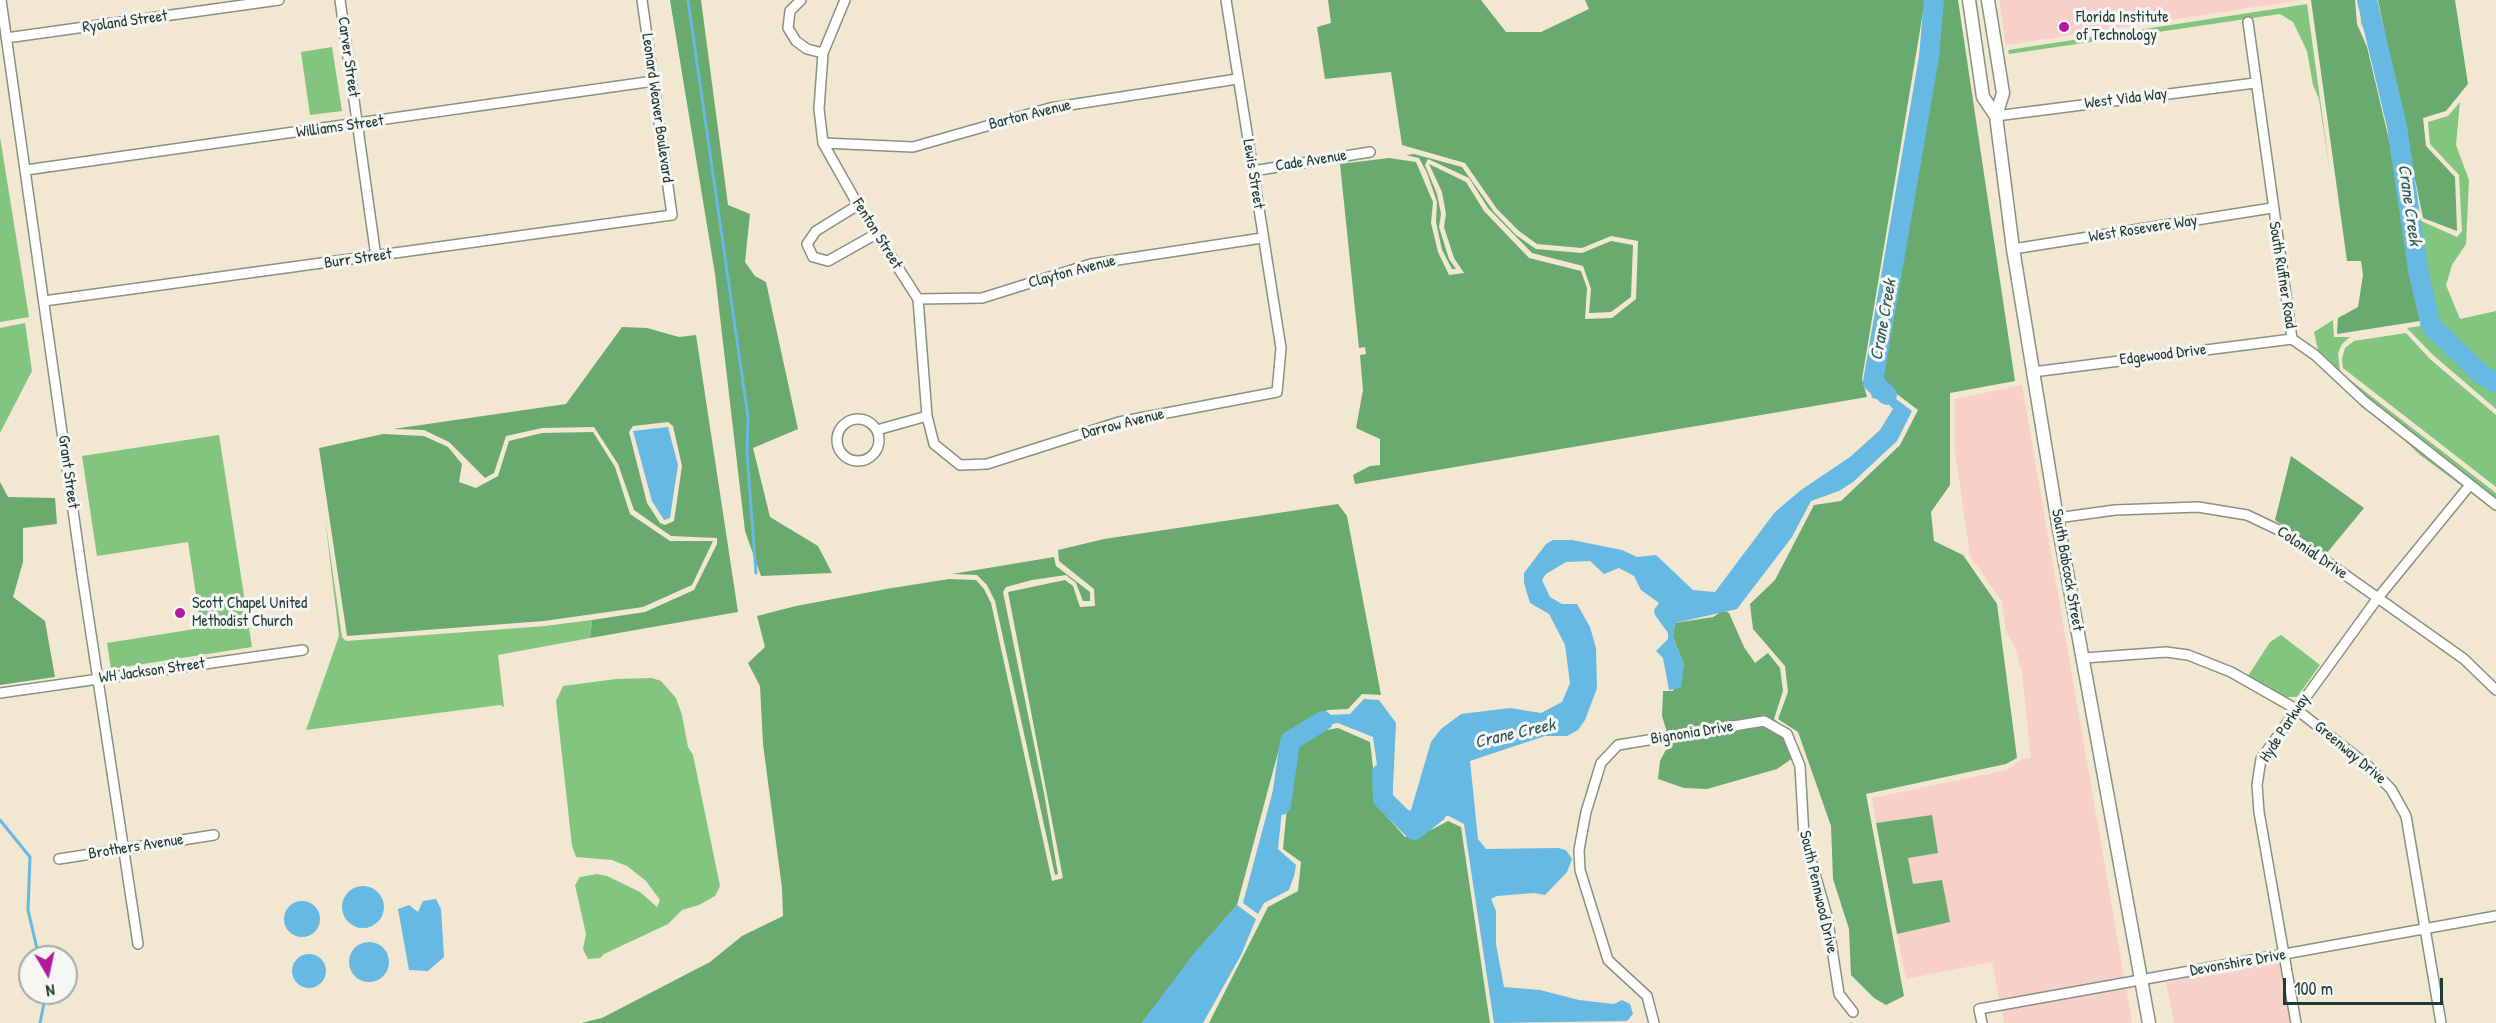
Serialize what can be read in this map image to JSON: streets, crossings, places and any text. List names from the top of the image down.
{
  "streets": {
    "main road": ["South Babcock Street"],
    "street": [
      "Ryoland Street",
      "Carver Street",
      "West Vida Way",
      "Leonard Weaver Boulevard",
      "Barton Avenue",
      "Williams Street",
      "Cade Avenue",
      "Lewis Street",
      "West Rosevere Way",
      "Fenton Street",
      "Burr Street",
      "Clayton Avenue",
      "South Ruffner Road",
      "Edgewood Drive",
      "Darrow Avenue",
      "Grant Street",
      "Colonial Drive",
      "WH Jackson Street",
      "Hyde Parkway",
      "Bignonia Drive",
      "Greenway Drive",
      "Brothers Avenue",
      "South Pennwood Drive",
      "Devonshire Drive"
    ]
  },
  "crossings": [
    ["Ryoland Street", "Grant Street"],
    ["Carver Street", "Williams Street"],
    ["Carver Street", "Burr Street"],
    ["West Vida Way", "South Ruffner Road"],
    ["West Vida Way", "South Babcock Street"],
    ["Leonard Weaver Boulevard", "Williams Street"],
    ["Leonard Weaver Boulevard", "Burr Street"],
    ["Barton Avenue", "Lewis Street"],
    ["Barton Avenue", "Fenton Street"],
    ["Williams Street", "Grant Street"],
    ["Cade Avenue", "Lewis Street"],
    ["Lewis Street", "Clayton Avenue"],
    ["Lewis Street", "Darrow Avenue"],
    ["West Rosevere Way", "South Ruffner Road"],
    ["West Rosevere Way", "South Babcock Street"],
    ["Fenton Street", "Clayton Avenue"],
    ["Fenton Street", "Darrow Avenue"],
    ["Burr Street", "Grant Street"],
    ["South Ruffner Road", "Edgewood Drive"],
    ["South Ruffner Road", "Hyde Parkway"],
    ["Edgewood Drive", "South Babcock Street"],
    ["Grant Street", "WH Jackson Street"],
    ["Grant Street", "Brothers Avenue"],
    ["Colonial Drive", "South Babcock Street"],
    ["Colonial Drive", "Hyde Parkway"],
    ["South Babcock Street", "Greenway Drive"],
    ["South Babcock Street", "Devonshire Drive"],
    ["Hyde Parkway", "Greenway Drive"],
    ["Hyde Parkway", "Devonshire Drive"],
    ["Bignonia Drive", "South Pennwood Drive"],
    ["Greenway Drive", "Devonshire Drive"]
  ],
  "water": ["Crane Creek"],
  "places": ["Florida Institute of Technology", "Scott Chapel United Methodist Church"],
  "scale_bar": "100 m",
  "north": "bottom"
}
